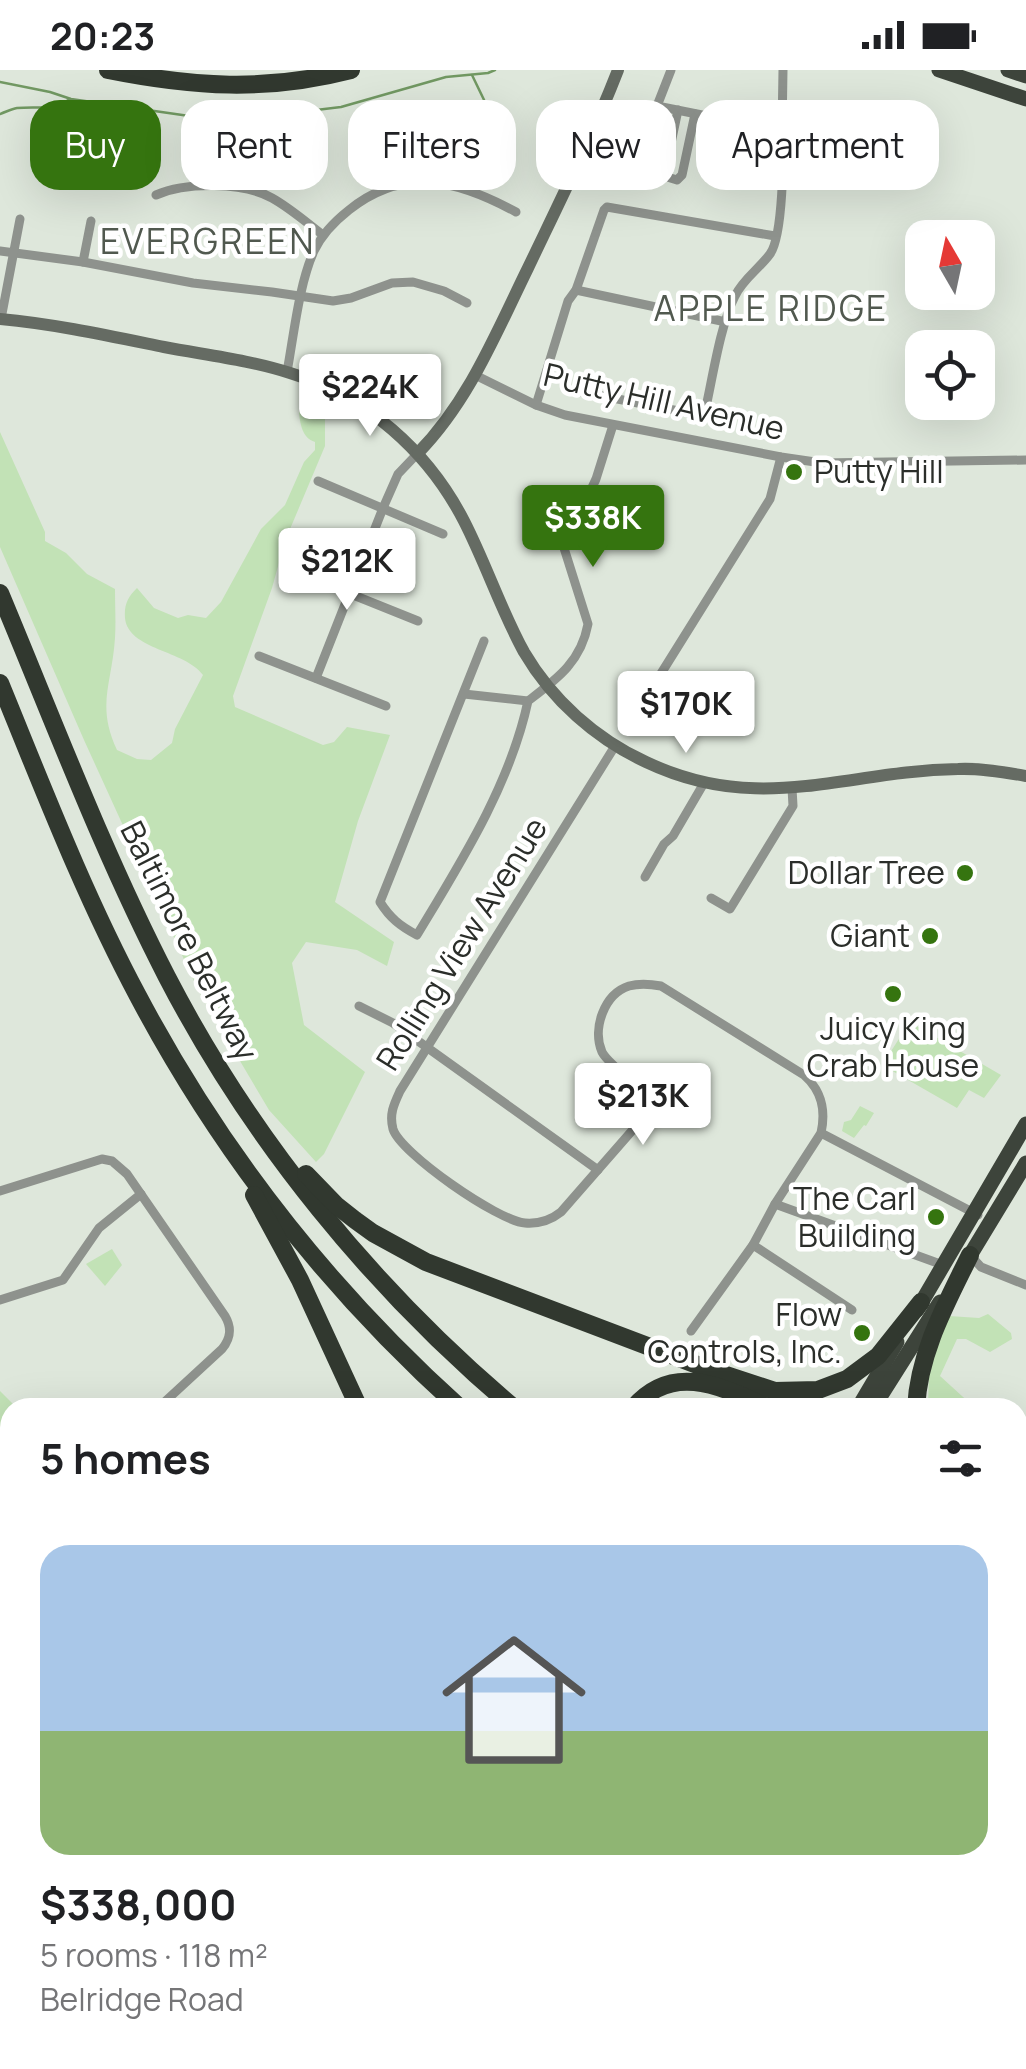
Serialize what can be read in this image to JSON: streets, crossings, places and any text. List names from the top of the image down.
{
  "streets": {
    "highway": ["Baltimore Beltway"],
    "street": ["Putty Hill Avenue", "Rolling View Avenue"]
  },
  "districts": ["EVERGREEN", "APPLE RIDGE"],
  "places": [
    "Putty Hill",
    "Dollar Tree",
    "Giant",
    "Juicy King Crab House",
    "The Carl Building",
    "Flow Controls, Inc."
  ],
  "north": "top",
  "page": {
    "status": "20:23",
    "chip": [
      "Buy",
      "Rent",
      "Filters",
      "New",
      "Apartment"
    ],
    "price": [
      "$224K",
      "$338K",
      "$212K",
      "$170K",
      "$213K"
    ],
    "heading": "5 homes",
    "list": [
      {
        "name": "$338,000",
        "note": "5 rooms · 118 m² · Belridge Road"
      }
    ]
  }
}
